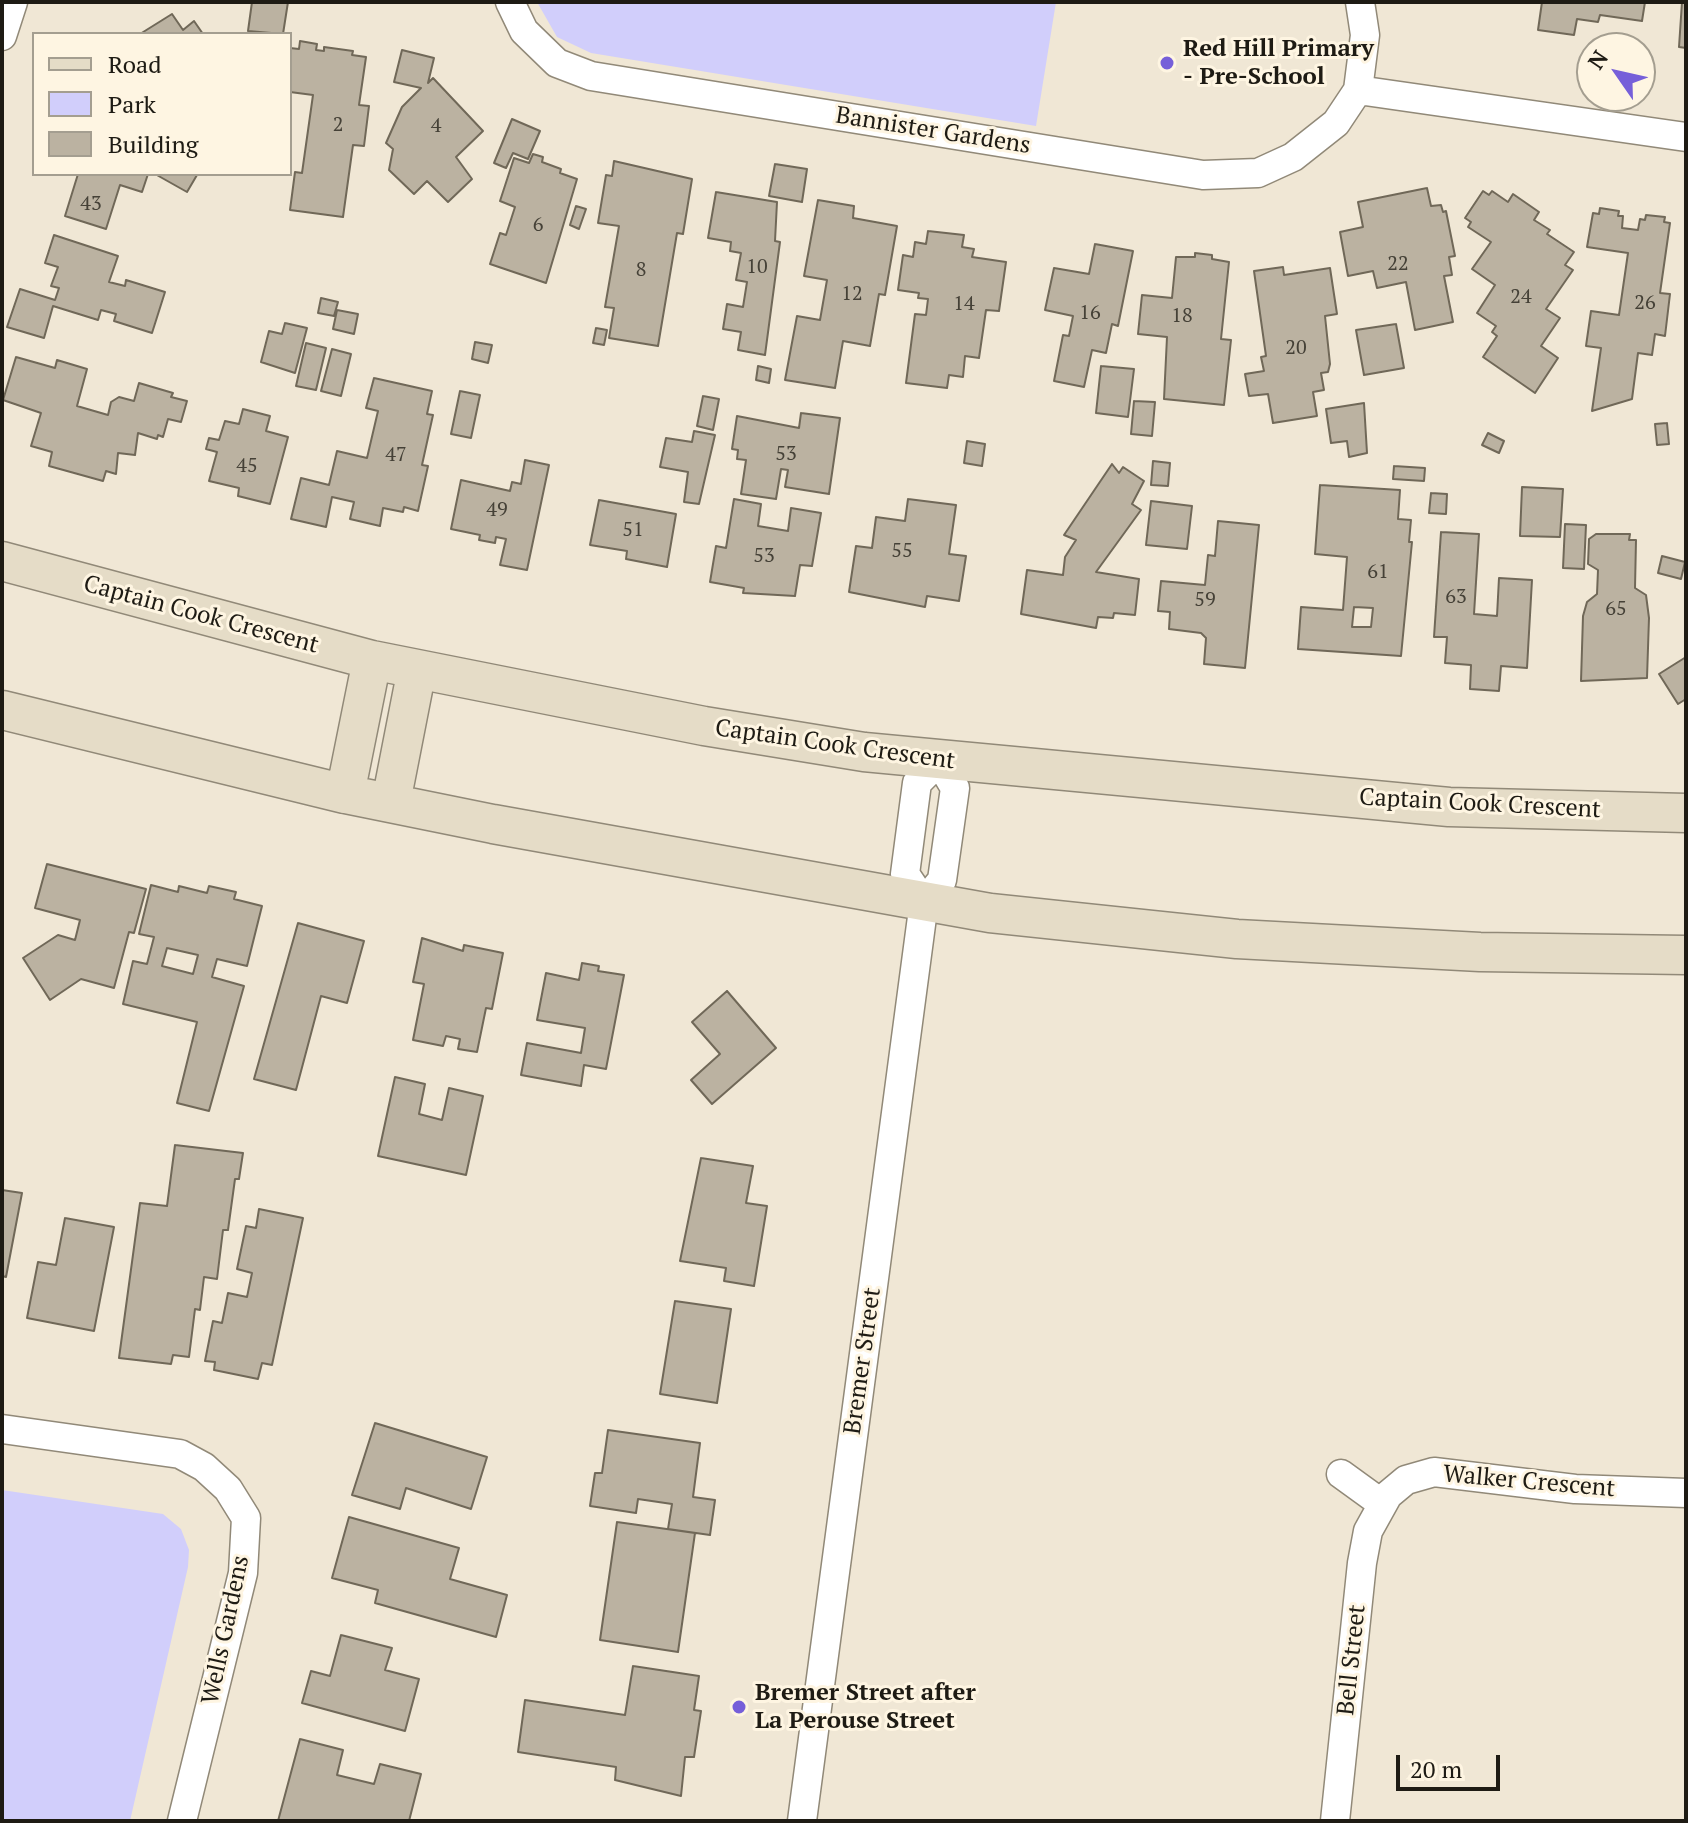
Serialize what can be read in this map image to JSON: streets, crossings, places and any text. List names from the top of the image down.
{
  "streets": {
    "main road": ["Captain Cook Crescent"],
    "street": [
      "Bannister Gardens",
      "Bremer Street",
      "Walker Crescent",
      "Wells Gardens",
      "Bell Street"
    ]
  },
  "crossings": [
    ["Captain Cook Crescent", "Bremer Street"],
    ["Walker Crescent", "Bell Street"]
  ],
  "places": ["Red Hill Primary - Pre-School", "Bremer Street after La Perouse Street"],
  "house_numbers": [
    "2",
    "4",
    "43",
    "6",
    "22",
    "10",
    "8",
    "12",
    "24",
    "26",
    "14",
    "16",
    "18",
    "20",
    "53",
    "47",
    "45",
    "49",
    "51",
    "55",
    "53",
    "61",
    "63",
    "59",
    "65"
  ],
  "legend": ["Road", "Park", "Building"],
  "scale_bar": "20 m",
  "north": "top left"
}
